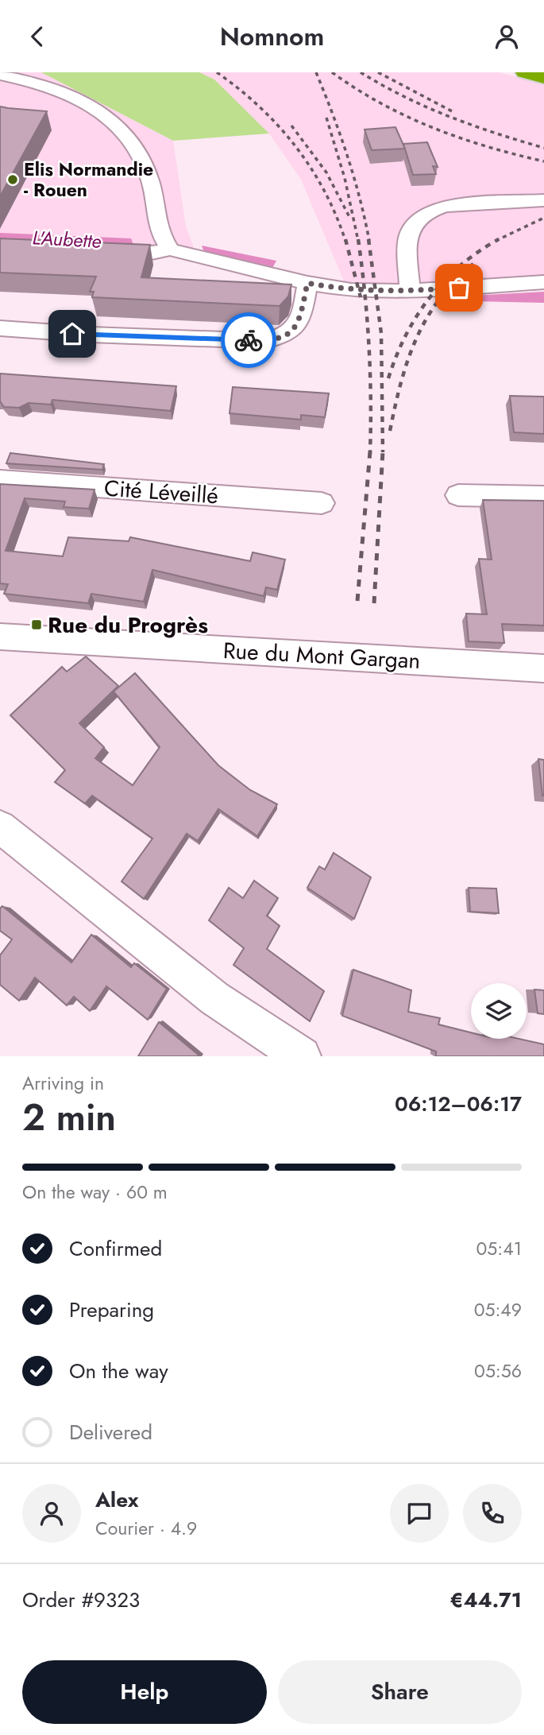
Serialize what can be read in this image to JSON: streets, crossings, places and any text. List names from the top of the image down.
{
  "streets": {
    "street": ["Cité Léveillé", "Rue du Mont Gargan"]
  },
  "water": ["L'Aubette"],
  "places": {
    "other": ["Elis Normandie - Rouen"],
    "transit": ["Rue du Progrès"]
  },
  "page": {
    "header": "Nomnom",
    "heading": ["2 min", "Arriving in", "06:12–06:17"],
    "panel": [
      "Alex",
      "Courier · 4.9",
      "Order #9323",
      "€44.71"
    ],
    "bar": "On the way · 60 m",
    "list": [
      ["Confirmed", "05:41"],
      ["Preparing", "05:49"],
      ["On the way", "05:56"],
      "Delivered"
    ],
    "buttons": ["Help", "Share"]
  }
}
